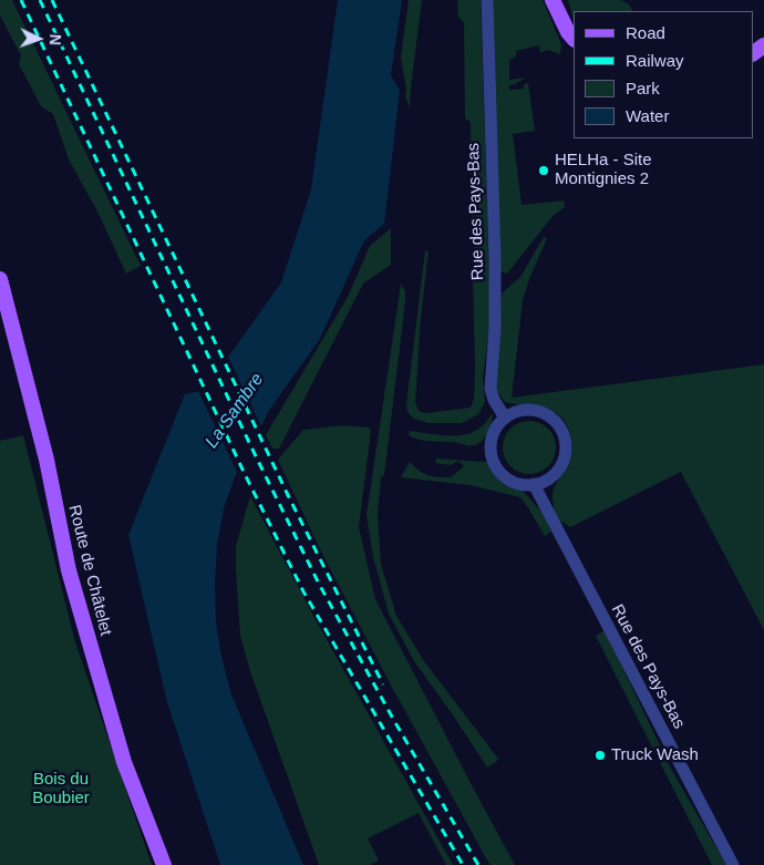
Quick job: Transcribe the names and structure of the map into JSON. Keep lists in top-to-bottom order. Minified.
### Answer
{"streets":{"main road":["Route de Châtelet"],"street":["Rue des Pays-Bas"]},"water":["La Sambre"],"parks":["Bois du Boubier"],"places":["HELHa - Site Montignies 2","Truck Wash"],"legend":["Road","Railway","Park","Water"],"north":"right"}
